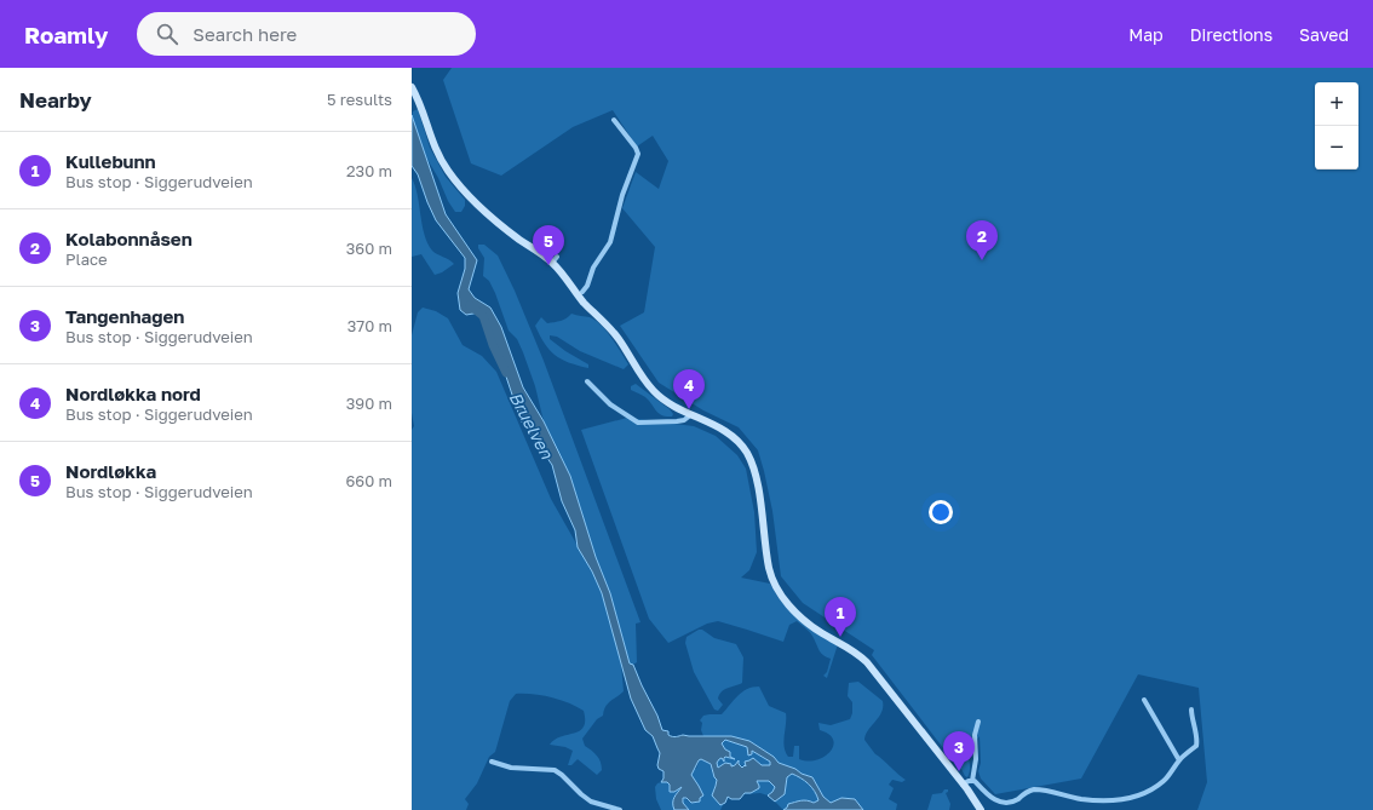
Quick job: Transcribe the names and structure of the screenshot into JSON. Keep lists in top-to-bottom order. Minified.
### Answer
{"water":["Bruelven"],"page":{"header":"Roamly","search":"Search here","nav":["Map","Directions","Saved"],"heading":["Nearby","5 results"],"map_buttons":["+","−"],"list":[{"mark":"1","name":"Kullebunn","note":"Bus stop · Siggerudveien","value":"230 m"},{"mark":"2","name":"Kolabonnåsen","note":"Place","value":"360 m"},{"mark":"3","name":"Tangenhagen","note":"Bus stop · Siggerudveien","value":"370 m"},{"mark":"4","name":"Nordløkka nord","note":"Bus stop · Siggerudveien","value":"390 m"},{"mark":"5","name":"Nordløkka","note":"Bus stop · Siggerudveien","value":"660 m"}],"pins":["2","5","4","1","3"]}}
